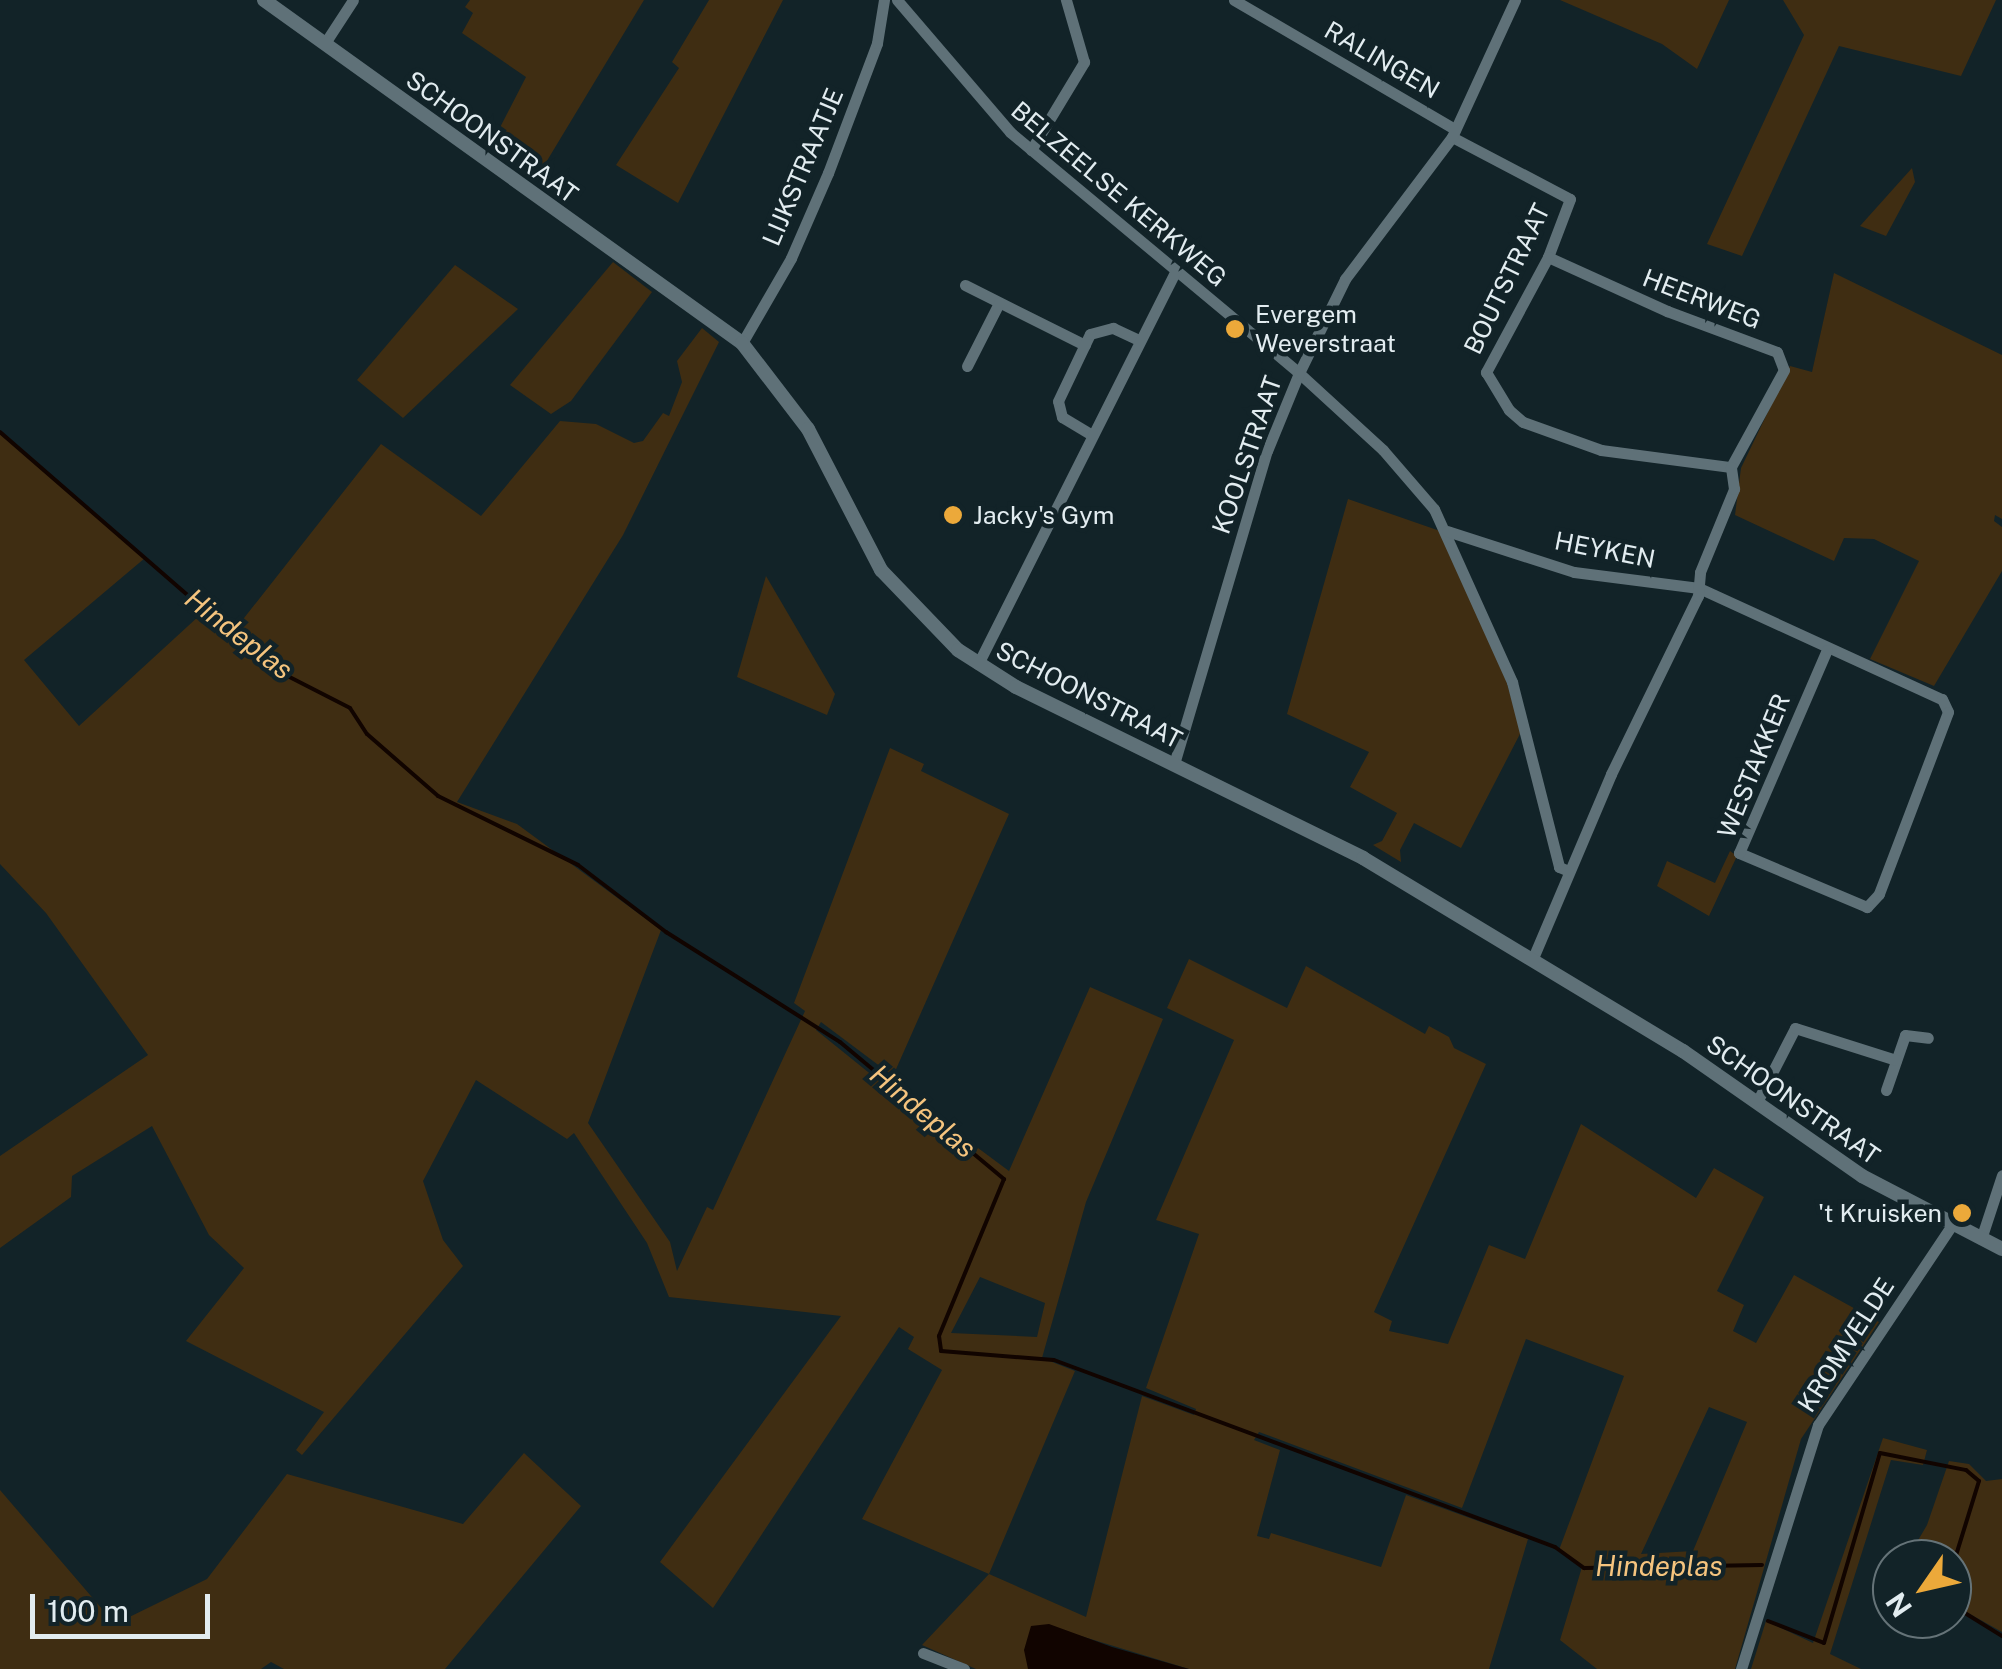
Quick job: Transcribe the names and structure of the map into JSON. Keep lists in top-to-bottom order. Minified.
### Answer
{"streets":{"street":["RALINGEN","SCHOONSTRAAT","LIJKSTRAATJE","BELZEELSE KERKWEG","BOUTSTRAAT","HEERWEG","KOOLSTRAAT","HEYKEN","WESTAKKER","KROMVELDE"]},"crossings":[["RALINGEN","BOUTSTRAAT"],["RALINGEN","KOOLSTRAAT"],["SCHOONSTRAAT","LIJKSTRAATJE"],["SCHOONSTRAAT","KOOLSTRAAT"],["SCHOONSTRAAT","KROMVELDE"],["BELZEELSE KERKWEG","KOOLSTRAAT"],["BELZEELSE KERKWEG","HEYKEN"],["BOUTSTRAAT","HEERWEG"],["BOUTSTRAAT","KOOLSTRAAT"]],"water":["Hindeplas"],"places":["Evergem Weverstraat","Jacky's Gym","'t Kruisken"],"scale_bar":"100 m","north":"bottom left"}
